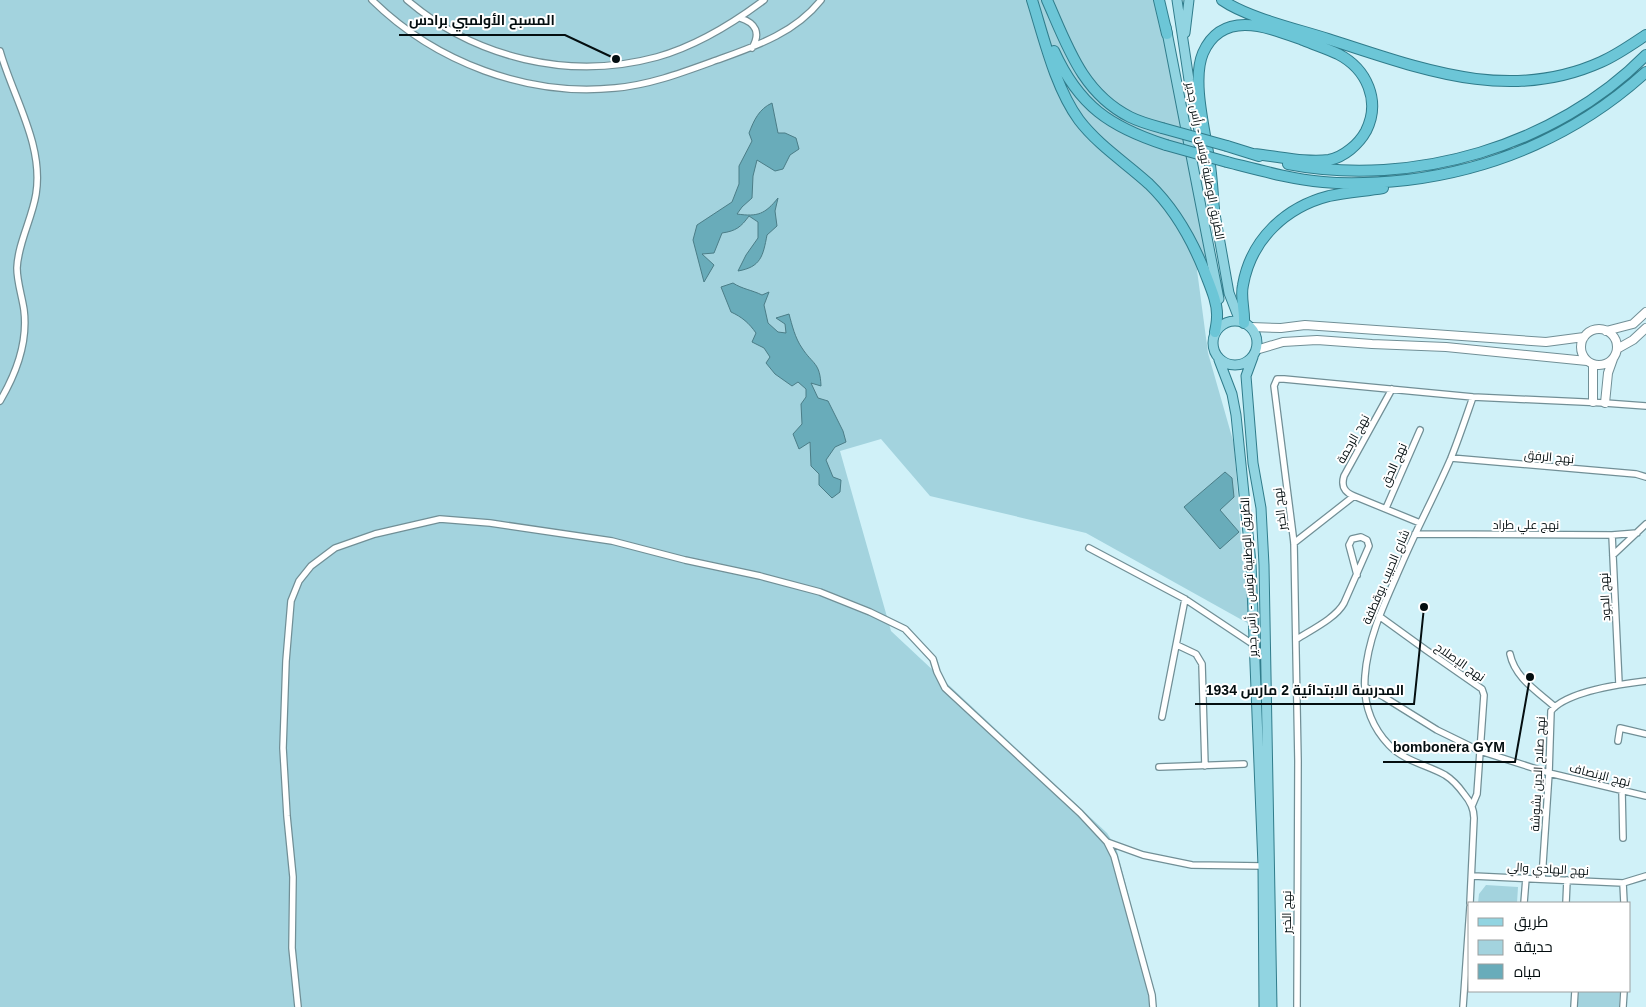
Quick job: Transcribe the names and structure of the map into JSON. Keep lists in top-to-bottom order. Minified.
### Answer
{"streets":{"main road":["الطريق الوطنية تونس - رأس جدير"],"street":["نهج الرحمة","نهج الرفق","نهج الحق","نهج الخير","نهج علي طراد","شارع الحبيب بوقطفة","نهج الجود","نهج الإصلاح","نهج صلاح الدين بشوشة","نهج الإنصاف","نهج الهادي والي"]},"crossings":[["نهج الرحمة","نهج الخير"],["نهج الرفق","شارع الحبيب بوقطفة"],["نهج الخير","شارع الحبيب بوقطفة"],["نهج علي طراد","شارع الحبيب بوقطفة"],["نهج علي طراد","نهج الجود"],["شارع الحبيب بوقطفة","نهج الإصلاح"],["شارع الحبيب بوقطفة","نهج الإنصاف"],["نهج الجود","نهج صلاح الدين بشوشة"],["نهج الإصلاح","نهج الإنصاف"],["نهج صلاح الدين بشوشة","نهج الإنصاف"],["نهج صلاح الدين بشوشة","نهج الهادي والي"]],"places":["المسبح الأولمبي برادس","المدرسة الابتدائية 2 مارس 1934","bombonera GYM"],"legend":["طريق","حديقة","مياه"]}
